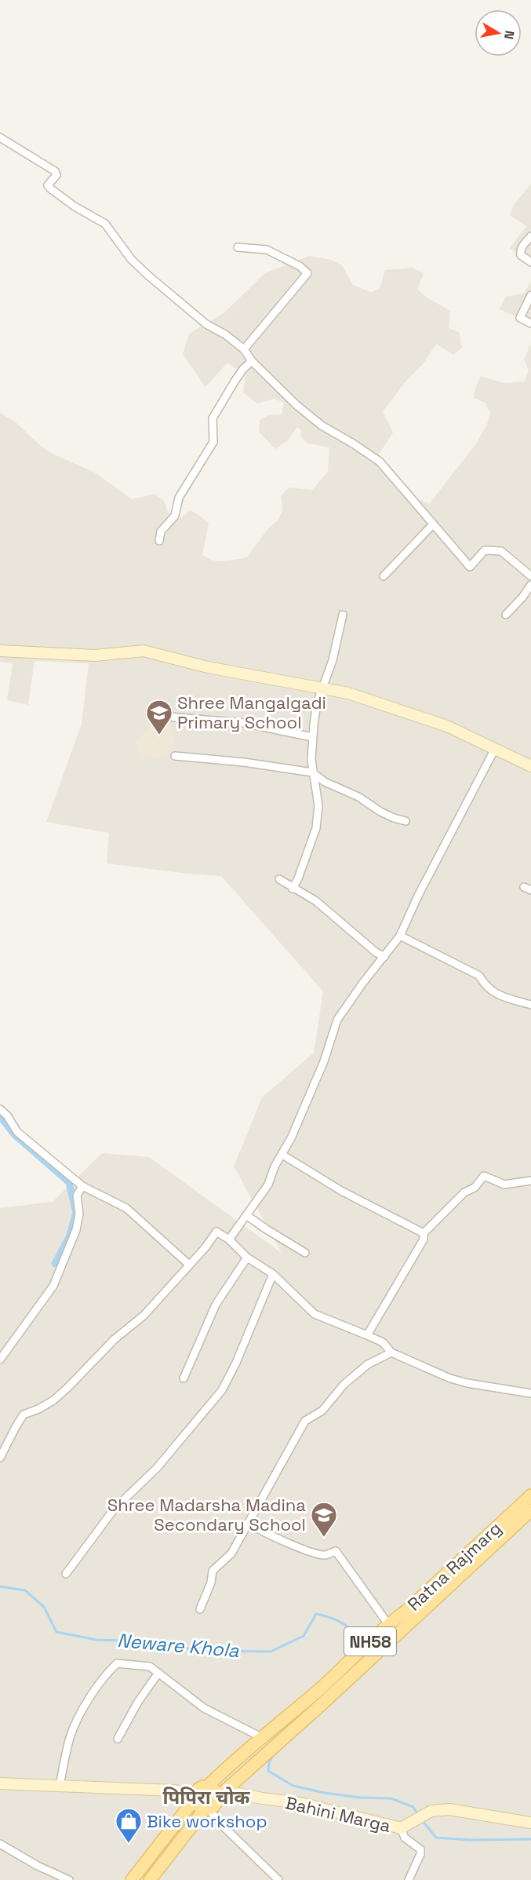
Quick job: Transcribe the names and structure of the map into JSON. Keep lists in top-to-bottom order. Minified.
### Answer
{"streets":{"main road":["Ratna Rajmarg","NH58"],"street":["Bahini Marga"]},"crossings":[["Ratna Rajmarg","Bahini Marga"]],"districts":["पिपिरा चोक"],"water":["Neware Khola"],"places":{"school or university":["Shree Mangalgadi Primary School","Shree Madarsha Madina Secondary School"],"shop":["Bike workshop"]},"north":"right"}
